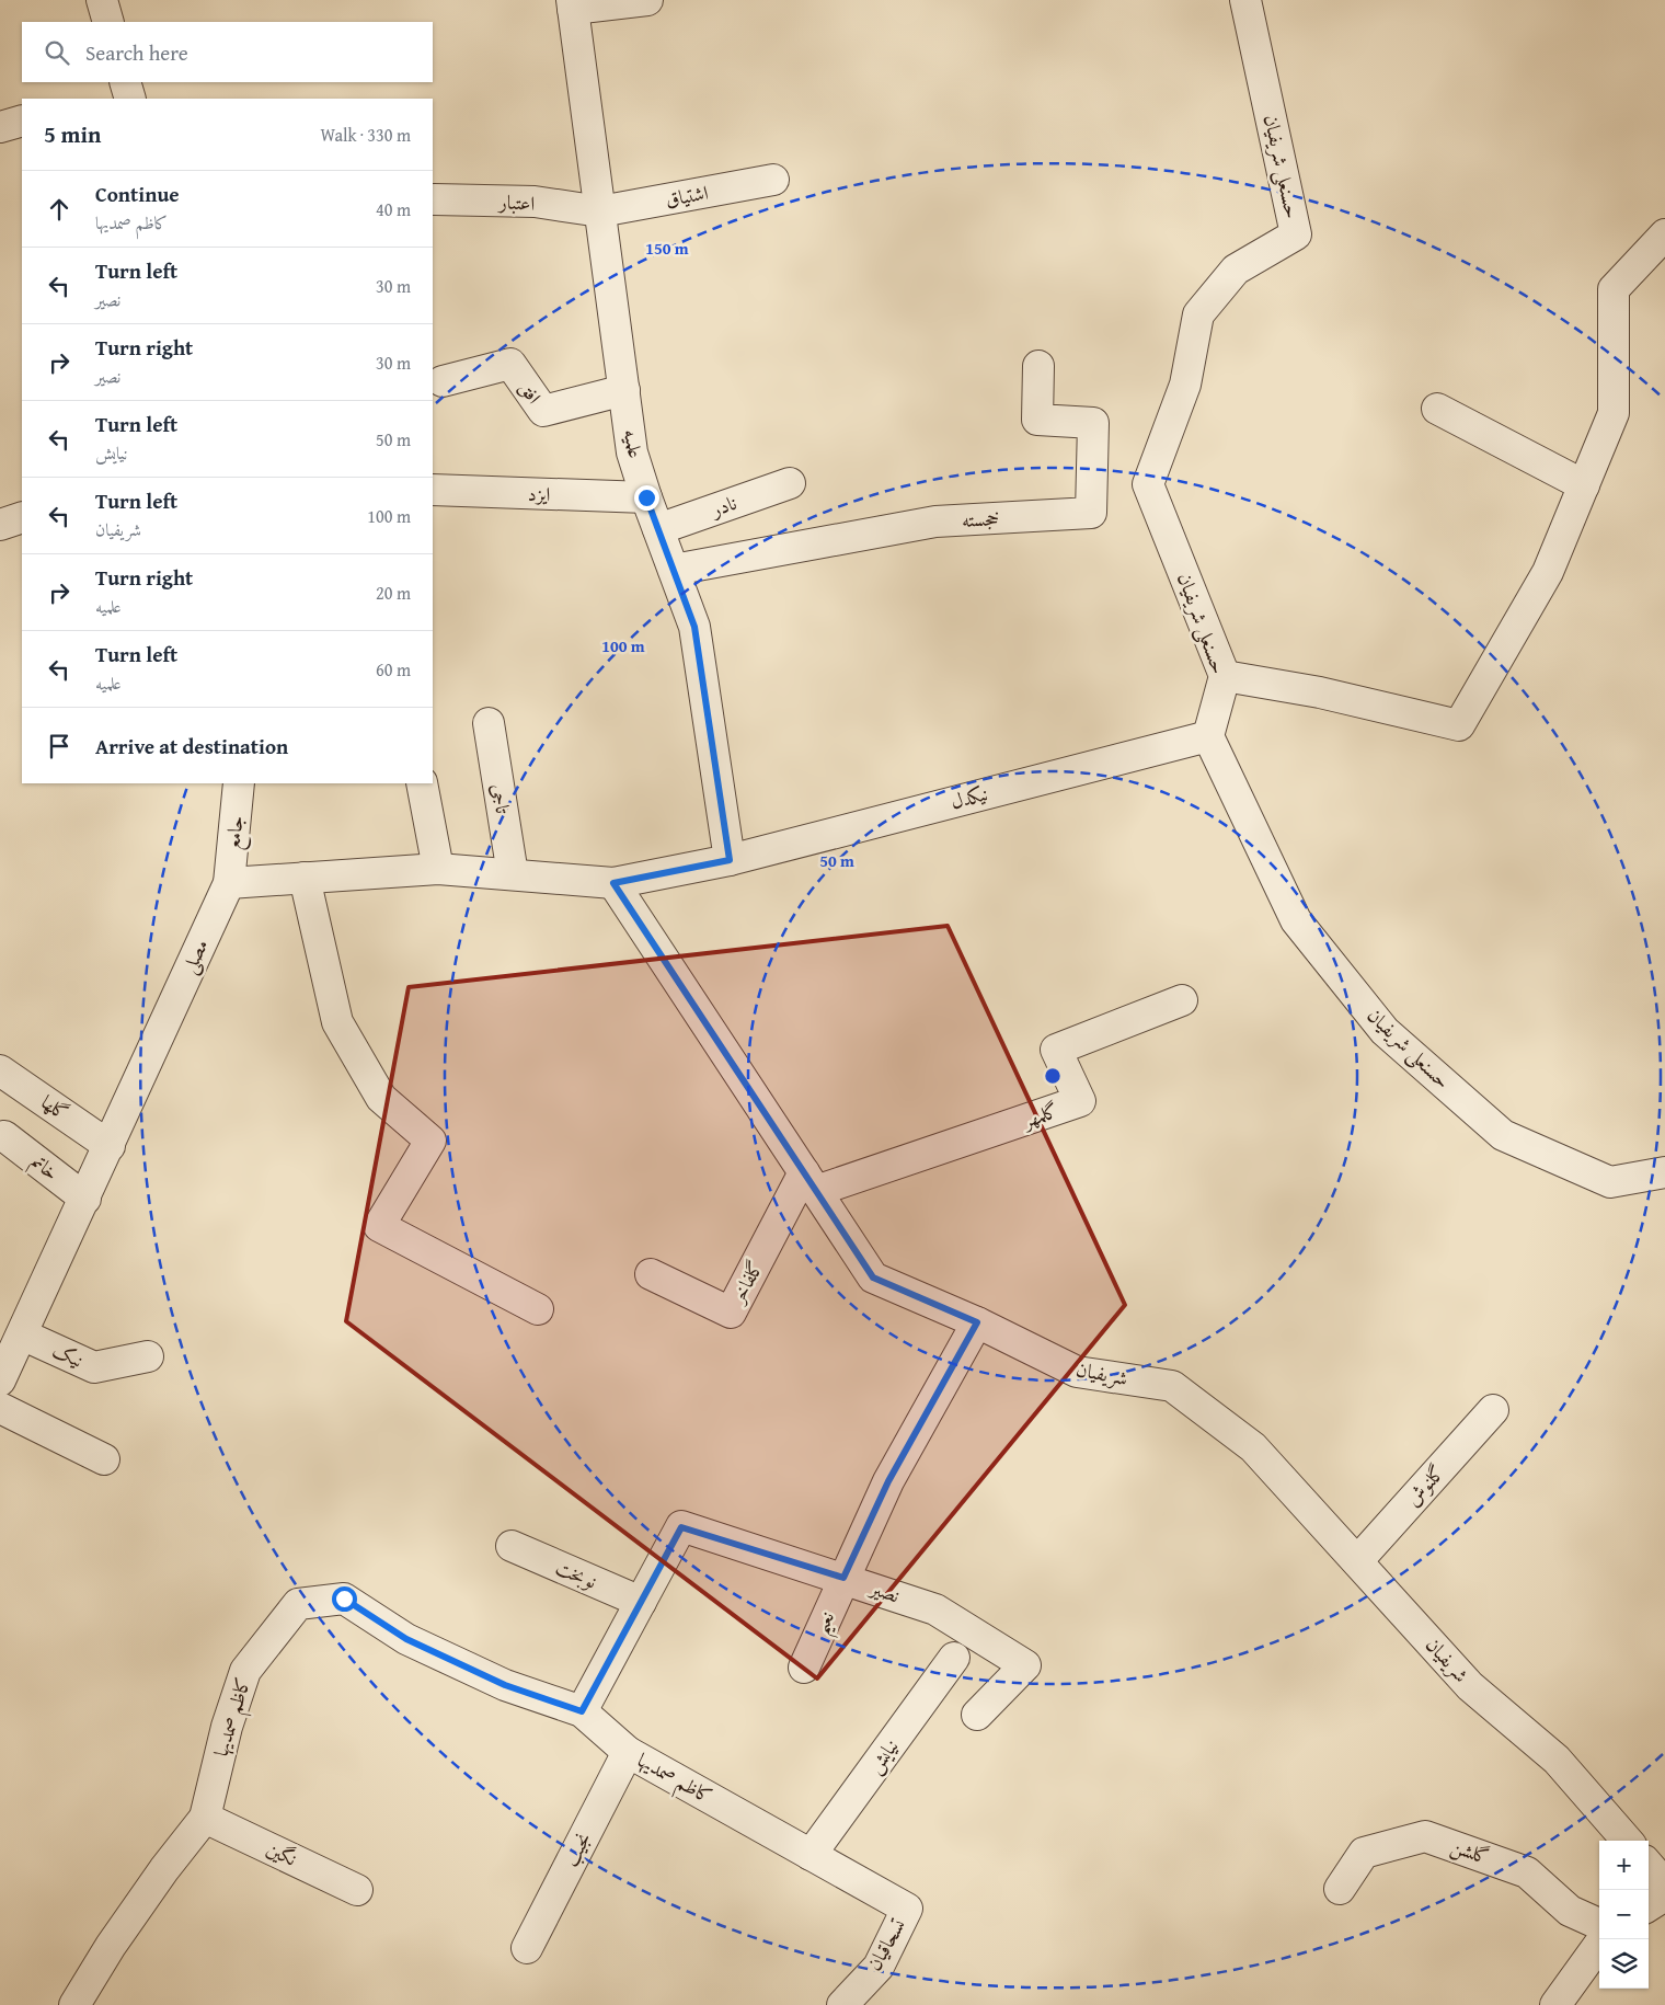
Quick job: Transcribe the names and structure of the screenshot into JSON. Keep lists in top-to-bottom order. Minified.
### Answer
{"streets":{"street":["حسنعلی شریفیان","اشتیاق","اعتبار","افق","علمیه","ایزد","نادر","خجسته","نیکدل","تاجی","جامع","مصلی","گلها","گلمهر","خاتم","گلفاخر","نیک","شریفیان","گلنوش","نوبخت","نصیر","نعیم","کاظم صمدیها","نیایش","نجیب","گلشن","نگین","تسحاقیان"]},"crossings":[["حسنعلی شریفیان","نیکدل"],["اشتیاق","اعتبار"],["اشتیاق","علمیه"],["اعتبار","علمیه"],["افق","علمیه"],["علمیه","ایزد"],["علمیه","نادر"],["علمیه","خجسته"],["علمیه","نیکدل"],["جامع","مصلی"],["مصلی","گلها"],["مصلی","خاتم"],["مصلی","نیک"],["گلمهر","گلفاخر"],["گلمهر","شریفیان"],["گلفاخر","شریفیان"],["شریفیان","گلنوش"],["نوبخت","نصیر"],["نصیر","نعیم"],["نصیر","کاظم صمدیها"],["کاظم صمدیها","نیایش"],["کاظم صمدیها","نجیب"],["کاظم صمدیها","نگین"],["کاظم صمدیها","تسحاقیان"]],"page":{"search":"Search here","heading":["5 min","Walk · 330 m"],"list":[["Continue","کاظم صمدیها","40 m"],["Turn left","نصیر","30 m"],["Turn right","نصیر","30 m"],["Turn left","نیایش","50 m"],["Turn left","شریفیان","100 m"],["Turn right","علمیه","20 m"],["Turn left","علمیه","60 m"],"Arrive at destination"],"map_buttons":["+","−"]},"rings":["150 m","100 m","50 m"]}
